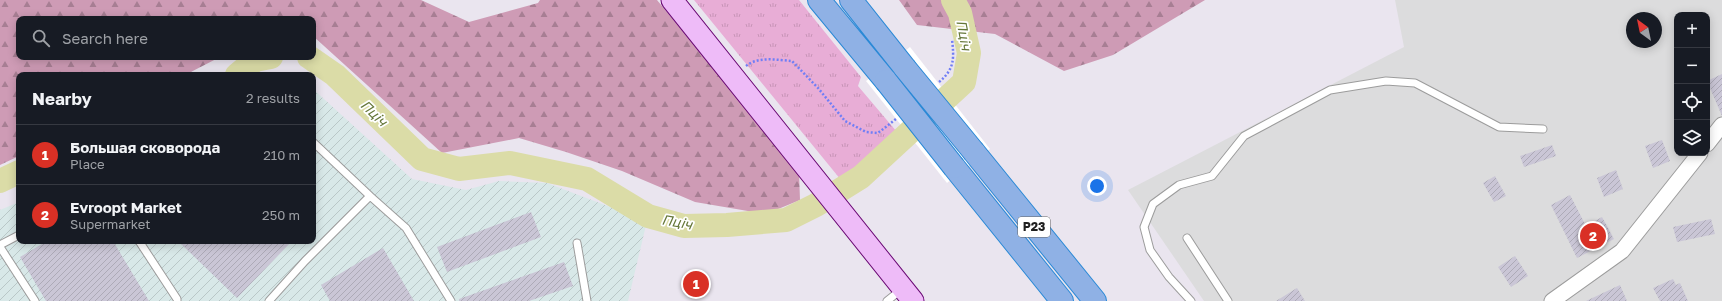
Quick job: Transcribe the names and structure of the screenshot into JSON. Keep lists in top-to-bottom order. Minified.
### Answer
{"streets":{"highway":["Р23"]},"water":["Пціч"],"north":"top left","page":{"map_buttons":["+","−"],"search":"Search here","heading":["Nearby","2 results"],"list":[{"mark":"1","name":"Большая сковорода","note":"Place","value":"210 m"},{"mark":"2","name":"Evroopt Market","note":"Supermarket","value":"250 m"}],"pins":["2","1"]}}
